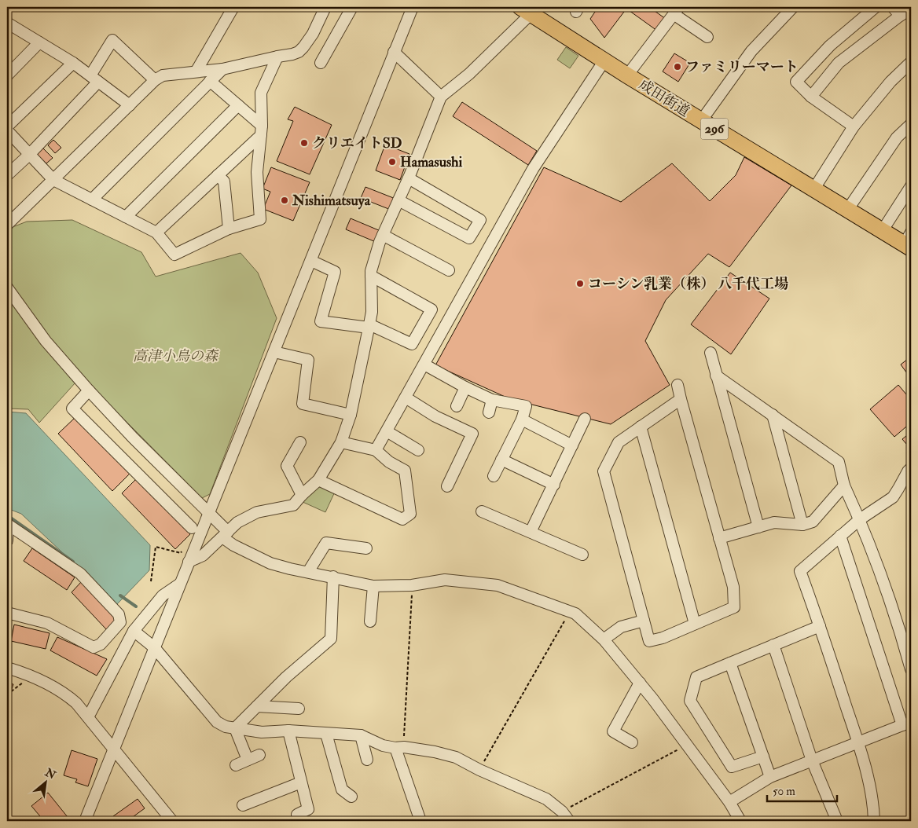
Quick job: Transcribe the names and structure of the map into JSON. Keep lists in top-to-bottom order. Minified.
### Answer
{"streets":{"highway":["成田街道","296"]},"parks":["高津小鳥の森"],"places":["ファミリーマート","クリエイトSD","Hamasushi","Nishimatsuya","コーシン乳業（株） 八千代工場"],"scale_bar":"50 m","north":"top right"}
